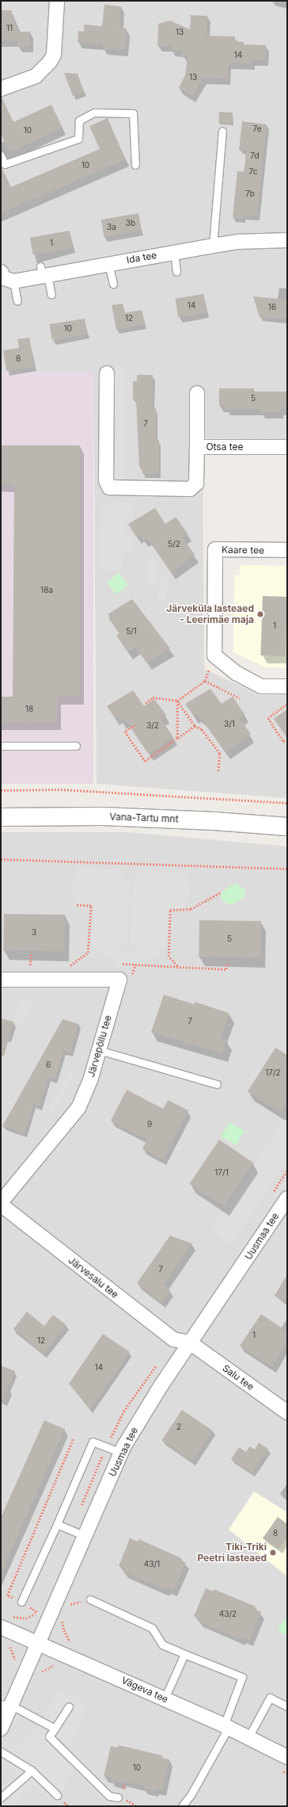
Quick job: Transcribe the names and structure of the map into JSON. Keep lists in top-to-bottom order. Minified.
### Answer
{"streets":{"street":["Ida tee","Otsa tee","Kaare tee","Vana-Tartu mnt","Järvepõllu tee","Uusmaa tee","Järvesalu tee","Salu tee","Vägeva tee"]},"crossings":[["Järvepõllu tee","Järvesalu tee"],["Uusmaa tee","Järvesalu tee"],["Uusmaa tee","Salu tee"],["Uusmaa tee","Vägeva tee"],["Järvesalu tee","Salu tee"]],"places":["Järveküla lasteaed - Leerimäe maja","Tiki-Triki Peetri lasteaed"],"house_numbers":["11","13","14","13","7e","10","7d","10","7c","7b","3b","3a","1","14","16","12","10","8","5","7","5/2","18a","1","5/1","18","3/1","3/2","3","5","7","6","17/2","9","17/1","7","1","12","14","2","8","43/1","43/2","10"]}
